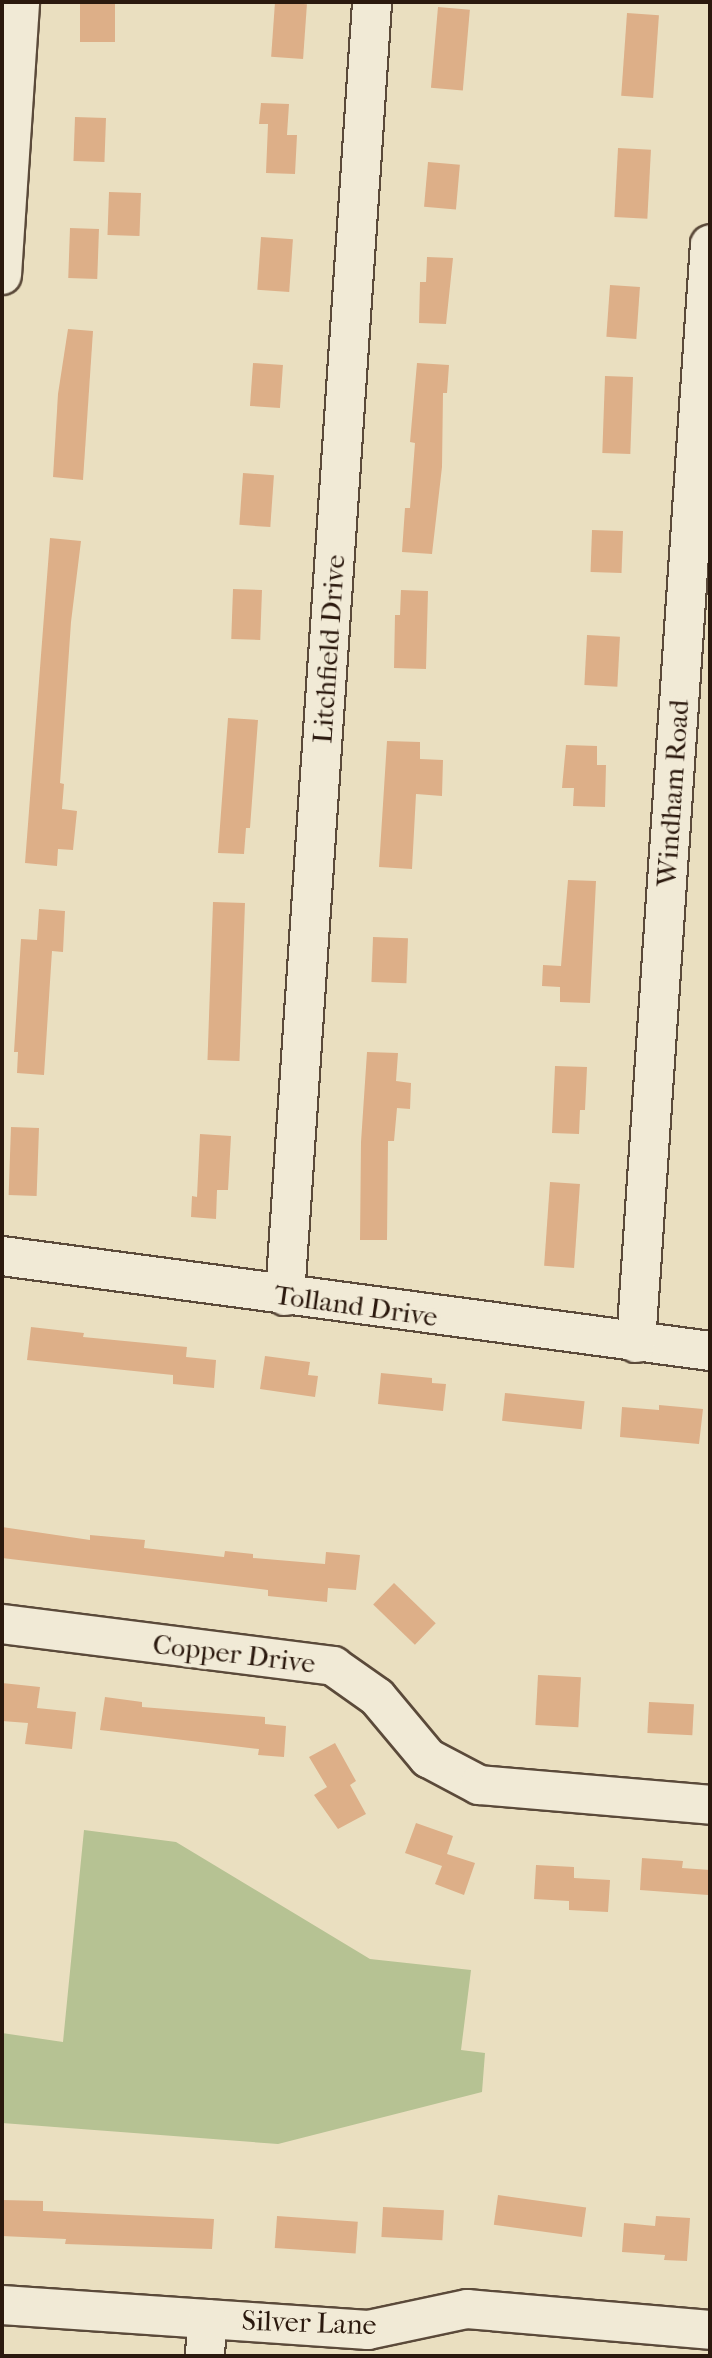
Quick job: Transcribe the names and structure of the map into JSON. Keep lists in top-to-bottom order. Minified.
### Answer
{"streets":{"street":["Litchfield Drive","Windham Road","Tolland Drive","Copper Drive","Silver Lane"]},"crossings":[["Litchfield Drive","Tolland Drive"],["Windham Road","Tolland Drive"]]}
